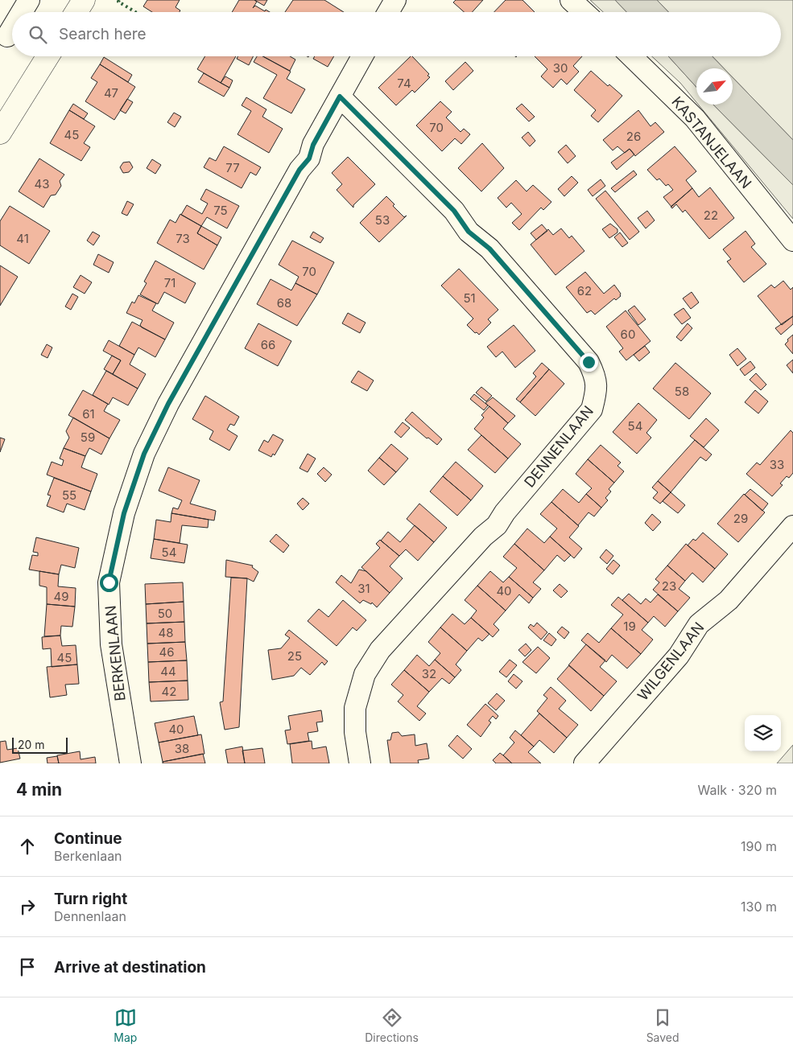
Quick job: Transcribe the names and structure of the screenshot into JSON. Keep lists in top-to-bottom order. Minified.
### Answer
{"streets":{"street":["KASTANJELAAN","DENNENLAAN","BERKENLAAN","WILGENLAAN"]},"crossings":[["DENNENLAAN","BERKENLAAN"]],"house_numbers":["30","74","47","70","45","26","77","43","75","22","53","41","73","70","71","62","51","68","60","66","58","61","54","59","33","55","29","54","23","31","40","49","50","19","48","46","25","45","44","32","42","40","38"],"scale_bar":"20 m","north":"top right","page":{"search":"Search here","scale":"20 m","heading":["4 min","Walk · 320 m"],"list":[["Continue","Berkenlaan","190 m"],["Turn right","Dennenlaan","130 m"],"Arrive at destination"],"nav":["Map","Directions","Saved"]}}
